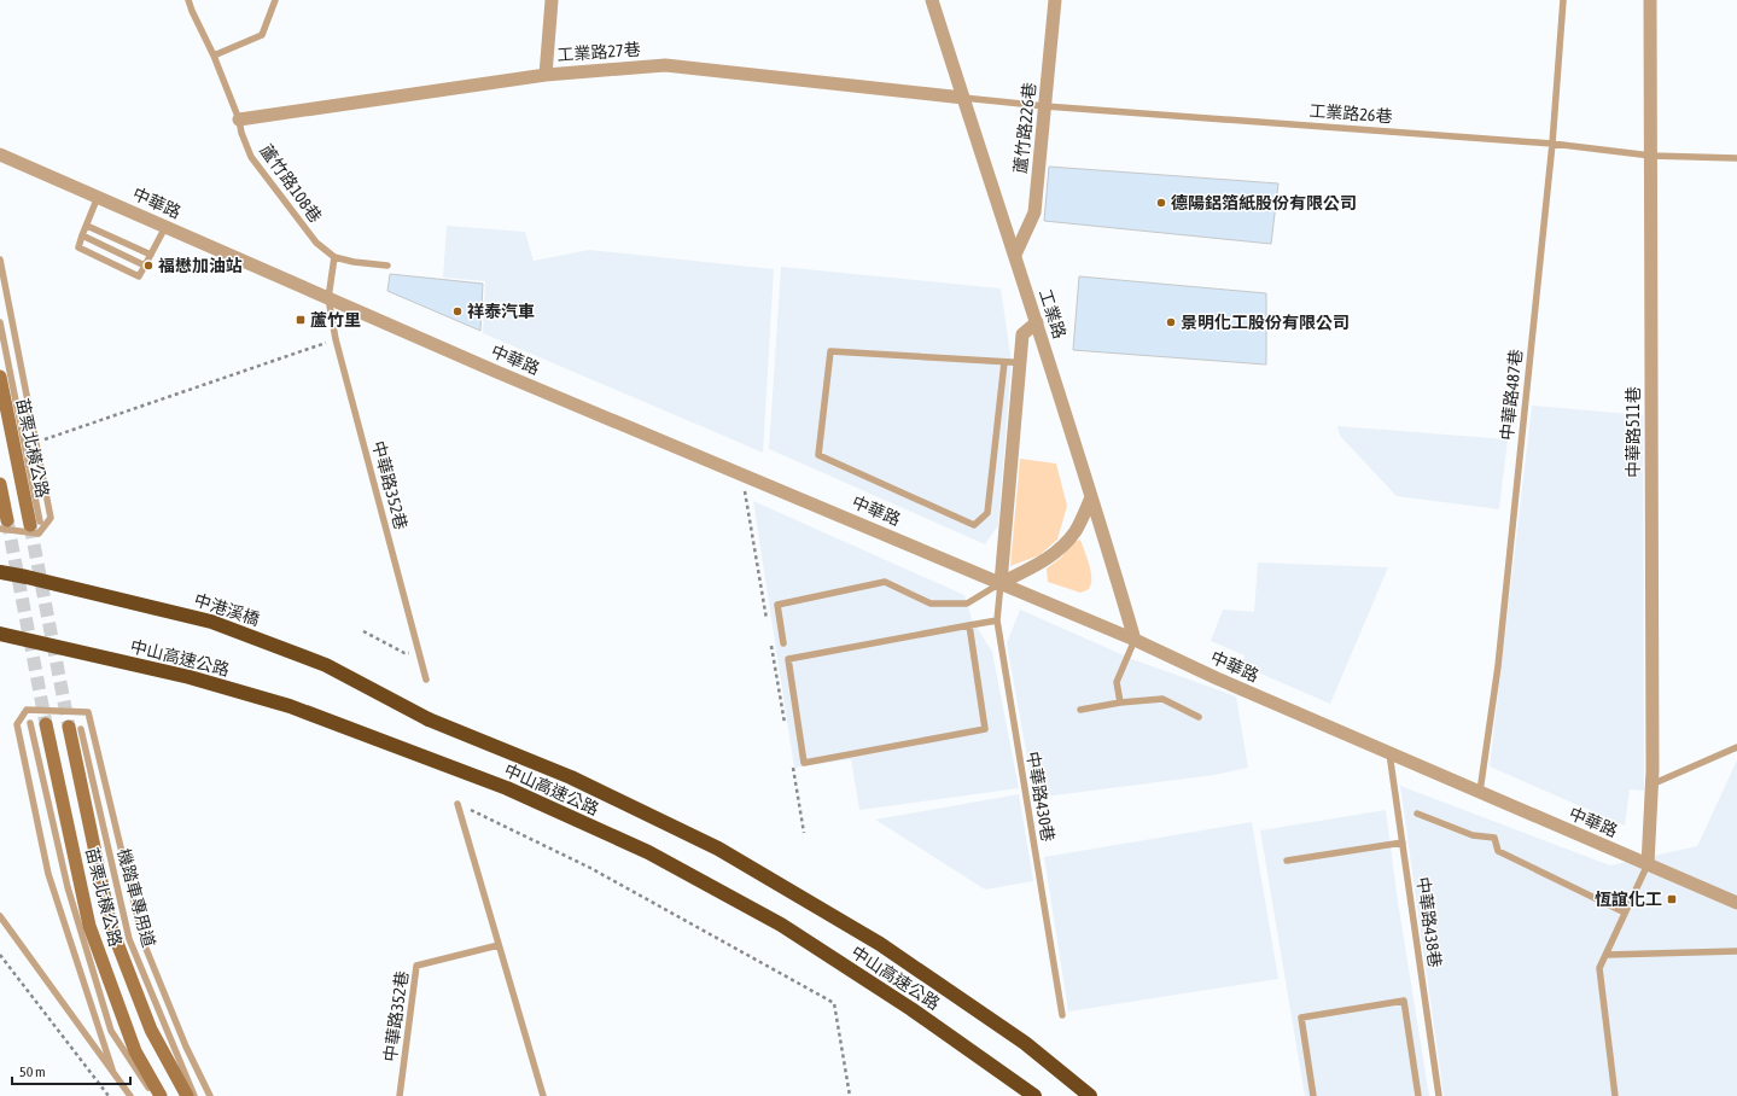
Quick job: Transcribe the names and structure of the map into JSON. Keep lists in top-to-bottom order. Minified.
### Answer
{"streets":{"highway":["中港溪橋","中山高速公路"],"main road":["苗栗北橫公路"],"street":["工業路27巷","蘆竹路226巷","中華路","工業路","中華路511巷"],"lane":["工業路26巷","蘆竹路108巷","中華路487巷","中華路352巷","中華路430巷","機踏車專用道","中華路438巷"]},"crossings":[["工業路27巷","工業路26巷"],["工業路27巷","蘆竹路108巷"],["工業路27巷","工業路"],["工業路26巷","蘆竹路226巷"],["工業路26巷","工業路"],["工業路26巷","中華路487巷"],["工業路26巷","中華路511巷"],["蘆竹路226巷","工業路"],["中華路","工業路"],["中華路","中華路487巷"],["中華路","中華路511巷"],["中華路","中華路352巷"],["中華路","中華路430巷"],["中華路","中華路438巷"],["苗栗北橫公路","機踏車專用道"],["中港溪橋","中山高速公路"]],"places":{"other":["德陽鋁箔紙股份有限公司","福懋加油站","祥泰汽車","景明化工股份有限公司"],"transit":["蘆竹里","恆誼化工"]},"scale_bar":"50 m"}
